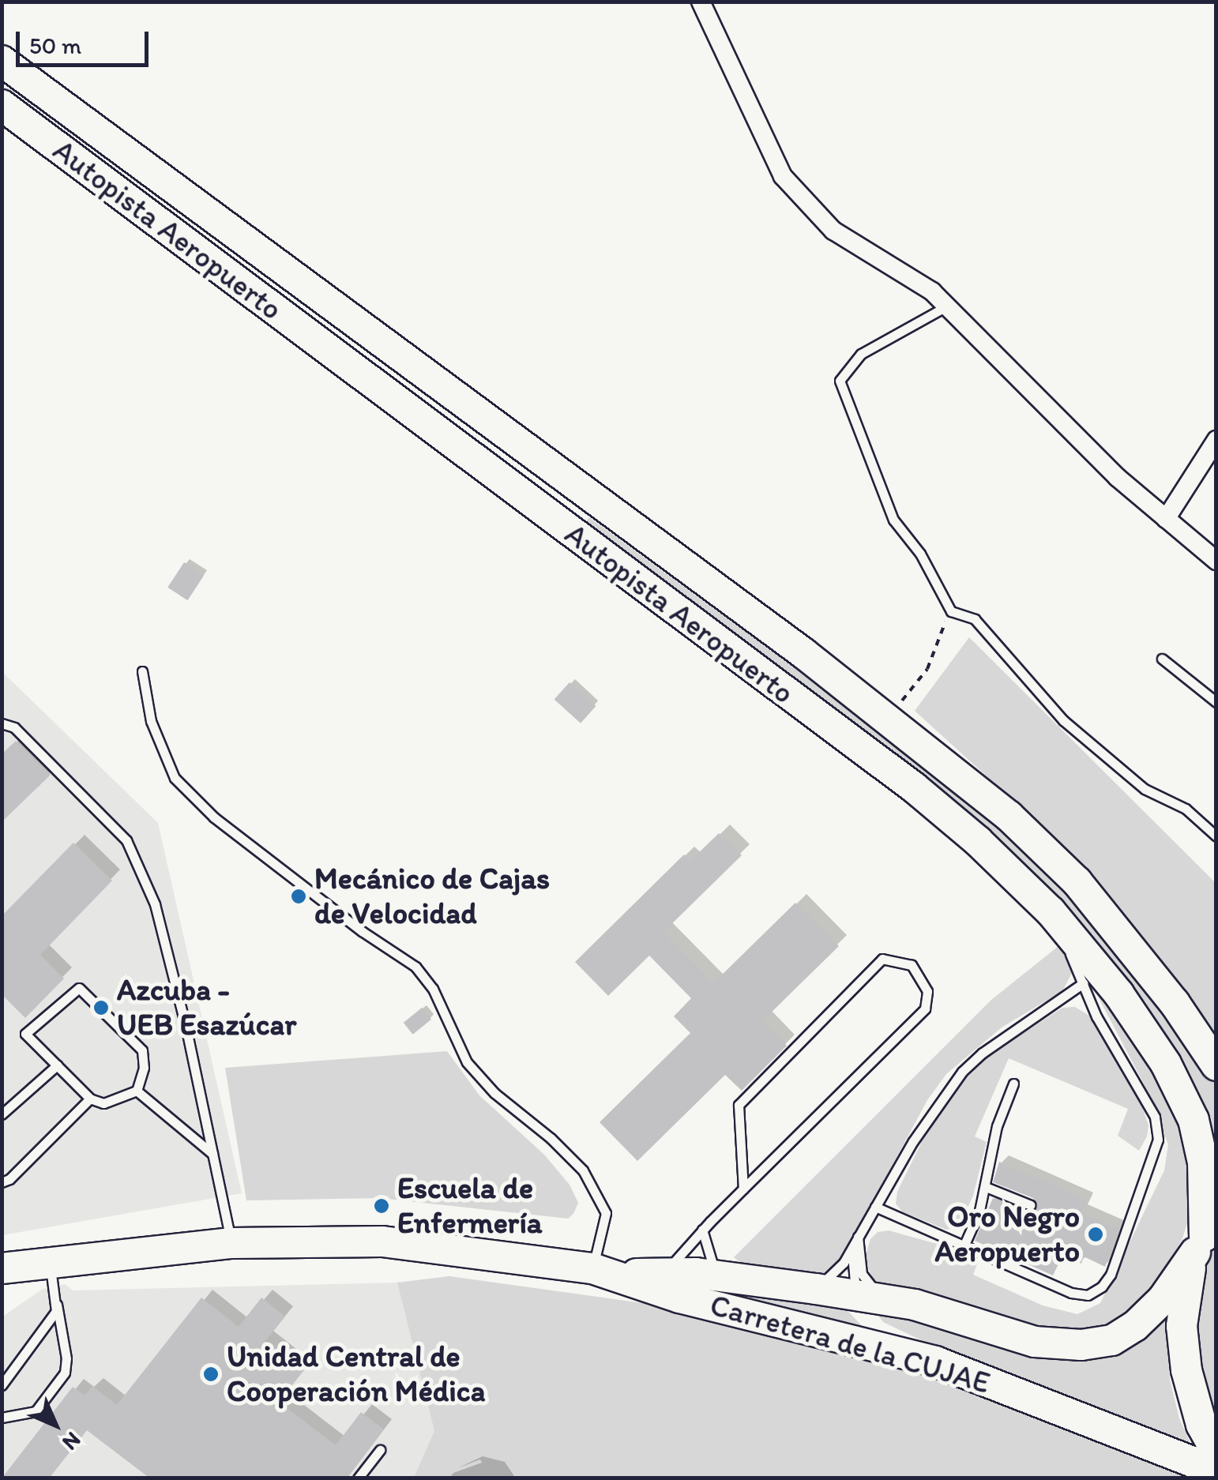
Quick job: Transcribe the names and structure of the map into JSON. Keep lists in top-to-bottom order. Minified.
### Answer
{"streets":{"highway":["Autopista Aeropuerto","Carretera de la CUJAE"]},"crossings":[["Autopista Aeropuerto","Carretera de la CUJAE"]],"places":["Mecánico de Cajas de Velocidad","Azcuba - UEB Esazúcar","Escuela de Enfermería","Oro Negro Aeropuerto","Unidad Central de Cooperación Médica"],"scale_bar":"50 m","north":"bottom right"}
